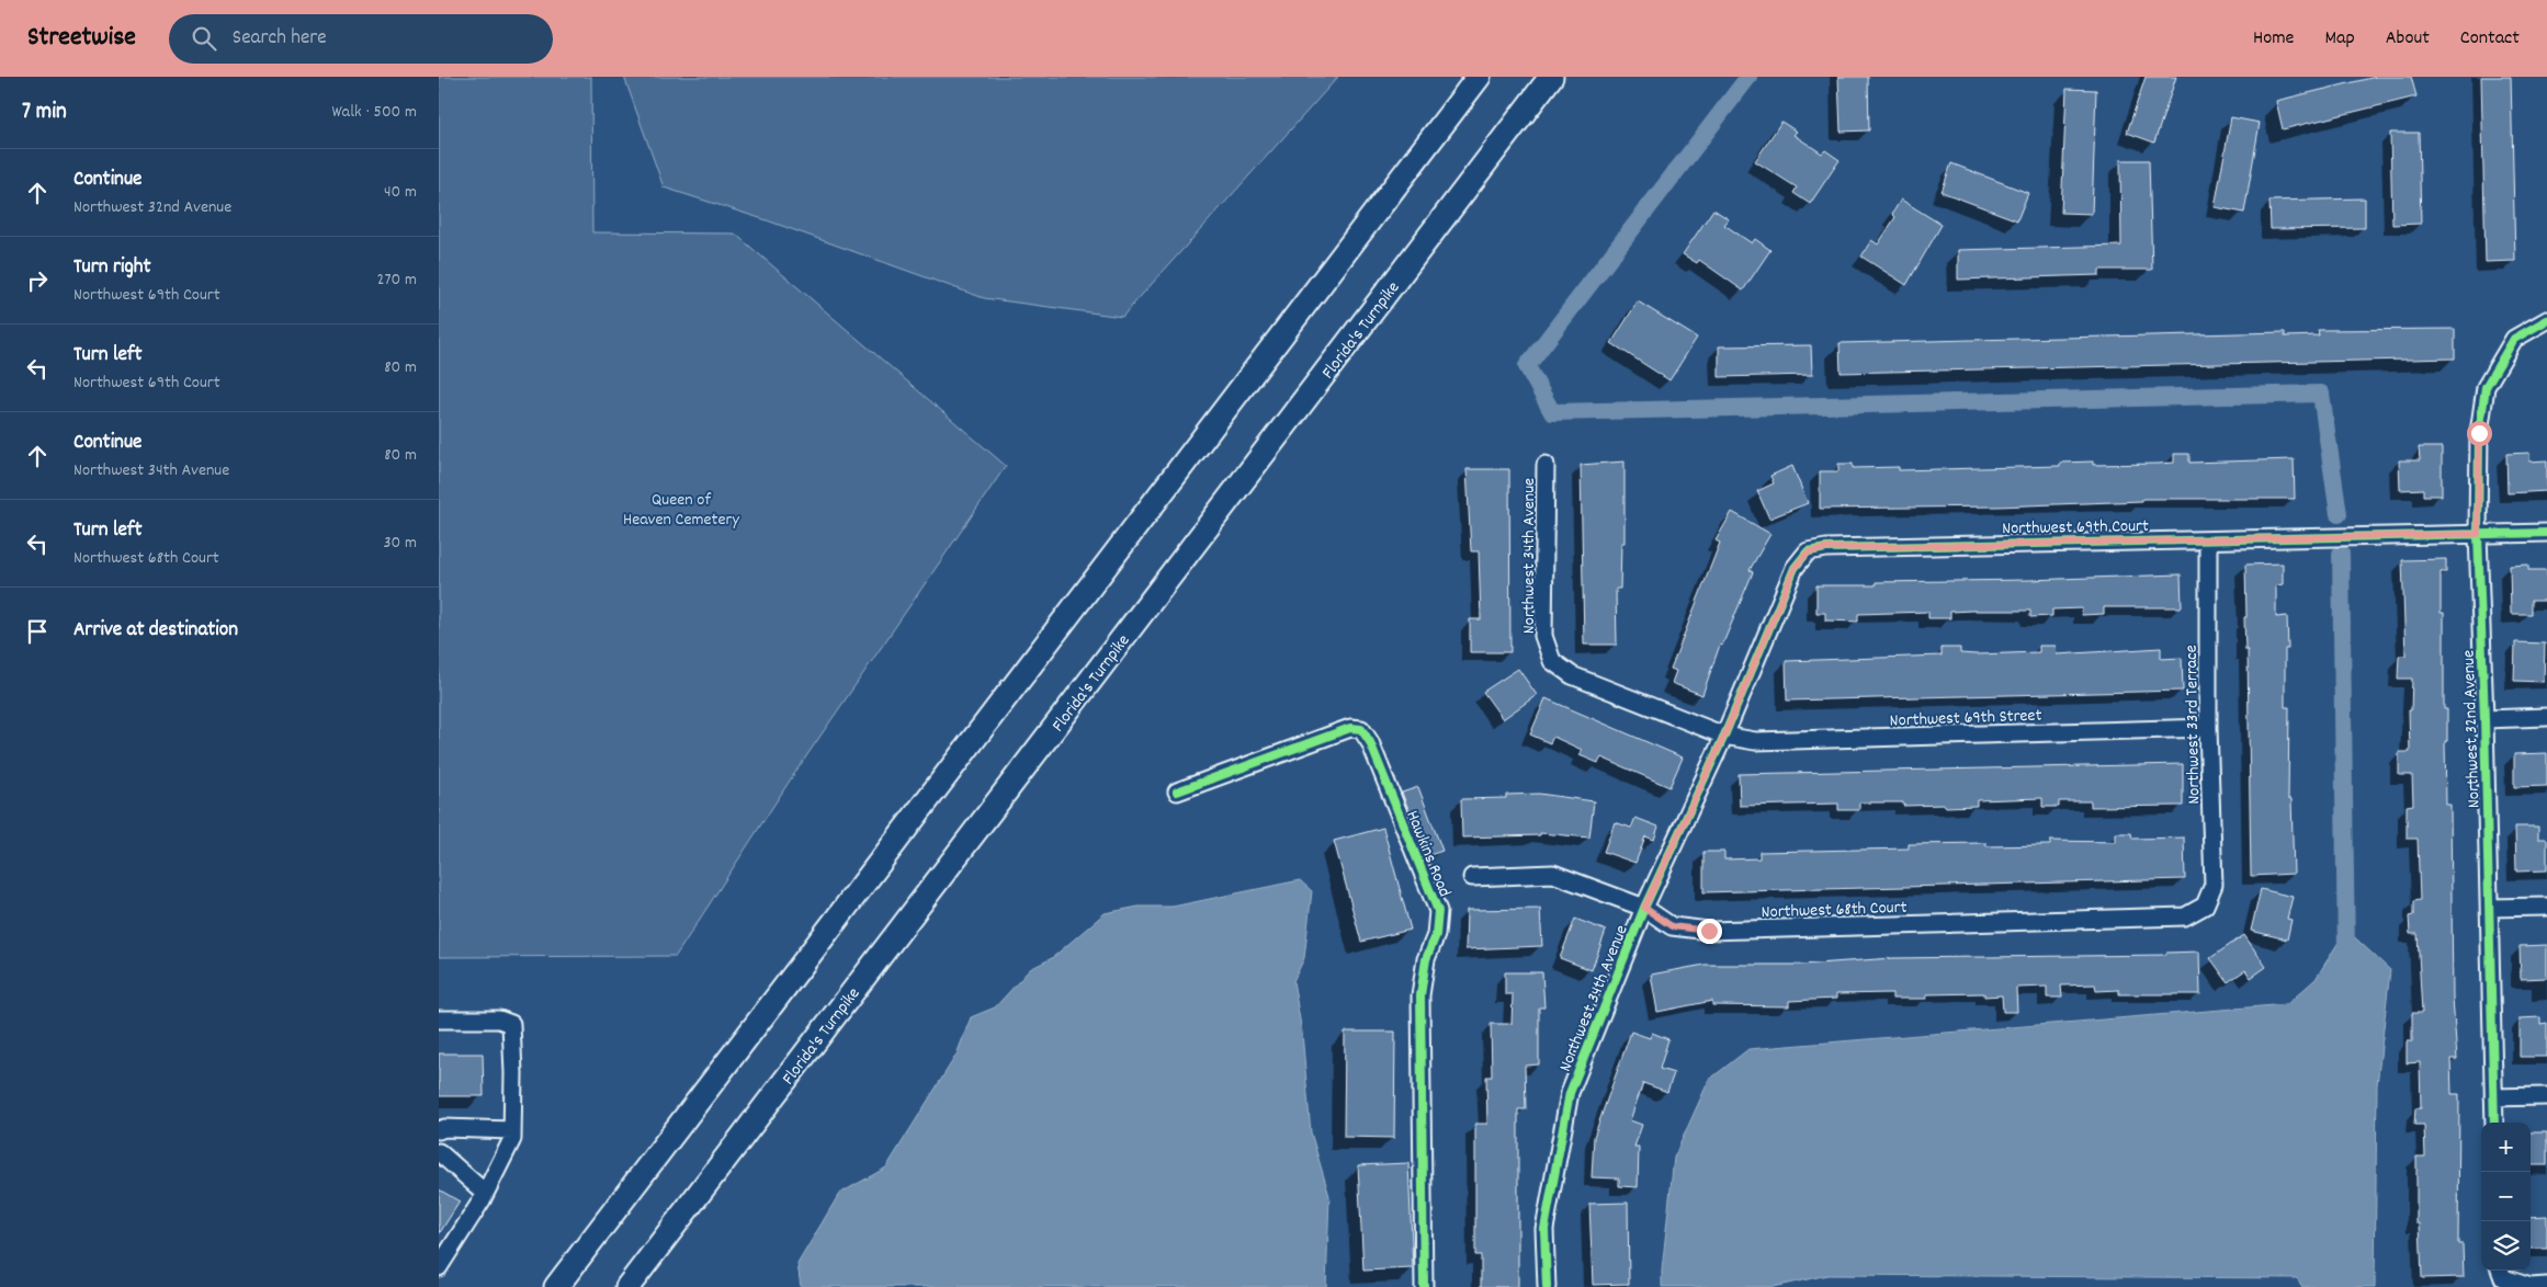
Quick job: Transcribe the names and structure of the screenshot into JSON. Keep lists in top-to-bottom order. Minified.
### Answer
{"streets":{"highway":["Florida's Turnpike"],"street":["Northwest 69th Court","Northwest 34th Avenue","Northwest 69th Street","Northwest 33rd Terrace","Northwest 32nd Avenue","Hawkins Road","Northwest 68th Court"]},"crossings":[["Northwest 69th Court","Northwest 34th Avenue"],["Northwest 69th Court","Northwest 69th Street"],["Northwest 69th Court","Northwest 33rd Terrace"],["Northwest 69th Court","Northwest 32nd Avenue"],["Northwest 34th Avenue","Northwest 69th Street"],["Northwest 34th Avenue","Northwest 68th Court"],["Northwest 69th Street","Northwest 33rd Terrace"],["Northwest 33rd Terrace","Northwest 68th Court"]],"parks":["Queen of Heaven Cemetery"],"page":{"header":"Streetwise","search":"Search here","nav":["Home","Map","About","Contact"],"heading":["7 min","Walk · 500 m"],"list":[["Continue","Northwest 32nd Avenue","40 m"],["Turn right","Northwest 69th Court","270 m"],["Turn left","Northwest 69th Court","80 m"],["Continue","Northwest 34th Avenue","80 m"],["Turn left","Northwest 68th Court","30 m"],"Arrive at destination"],"map_buttons":["+","−"]}}
